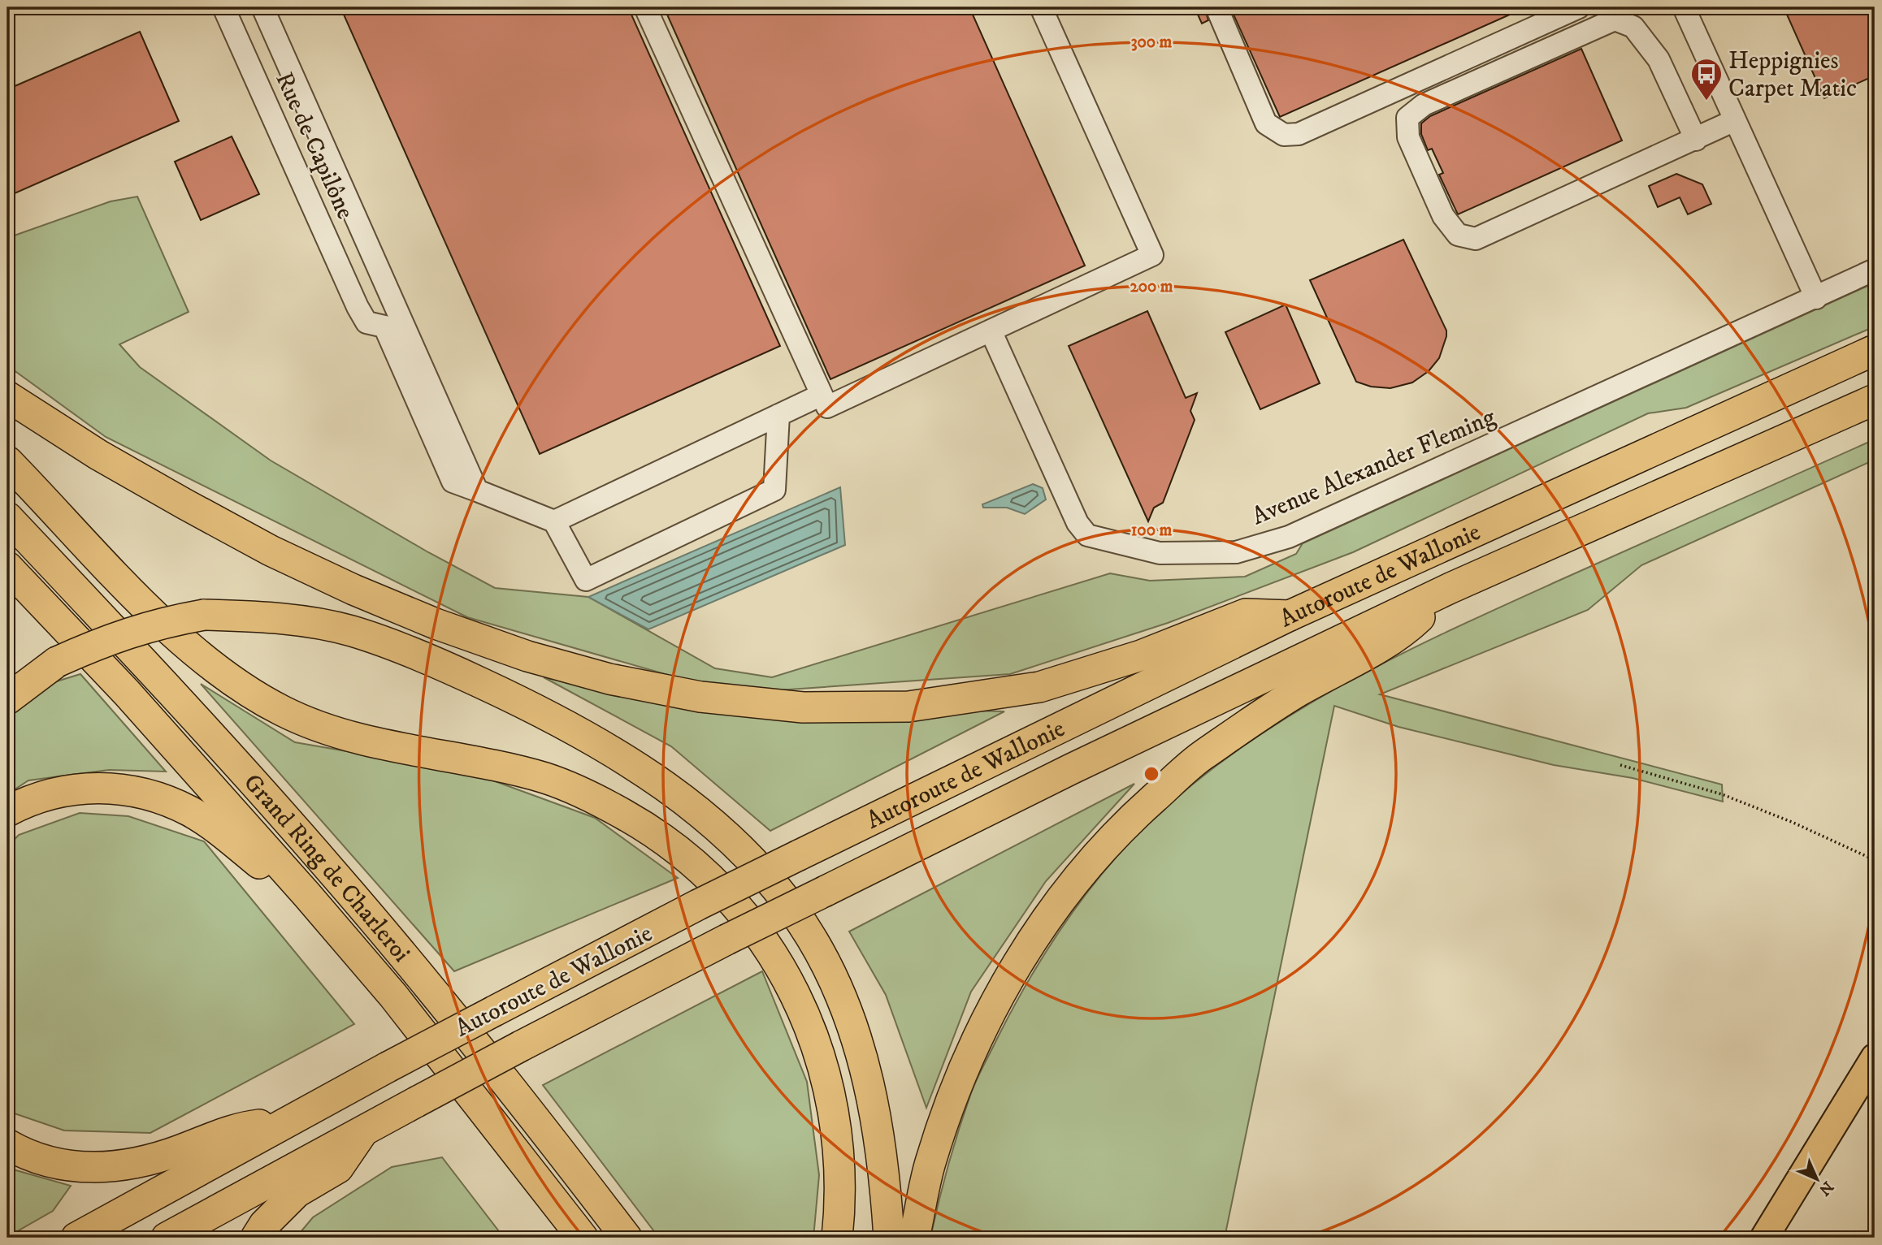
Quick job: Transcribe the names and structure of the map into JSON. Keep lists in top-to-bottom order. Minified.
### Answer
{"streets":{"highway":["Autoroute de Wallonie","Grand Ring de Charleroi"],"street":["Rue de Capilône","Avenue Alexander Fleming"]},"places":{"bus stop":["Heppignies Carpet Matic"]},"north":"bottom right","rings":["300 m","200 m","100 m"]}
